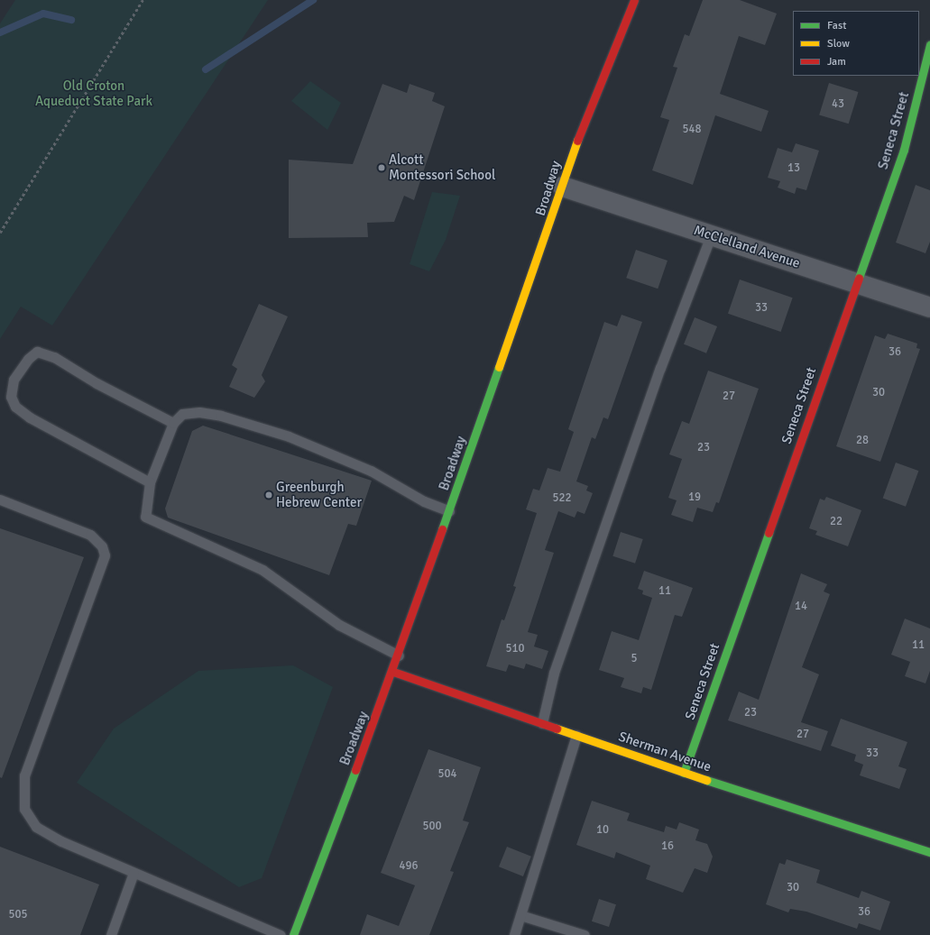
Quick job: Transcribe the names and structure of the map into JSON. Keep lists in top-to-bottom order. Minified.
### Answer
{"streets":{"street":["Seneca Street","Broadway","McClelland Avenue","Sherman Avenue"]},"crossings":[["Seneca Street","McClelland Avenue"],["Seneca Street","Sherman Avenue"],["Broadway","McClelland Avenue"],["Broadway","Sherman Avenue"]],"parks":["Old Croton Aqueduct State Park"],"places":["Alcott Montessori School","Greenburgh Hebrew Center"],"house_numbers":["43","548","13","33","36","30","27","28","23","19","522","22","11","14","11","510","5","23","27","33","504","500","10","16","496","30","36","505"],"legend":["Fast","Slow","Jam"]}
